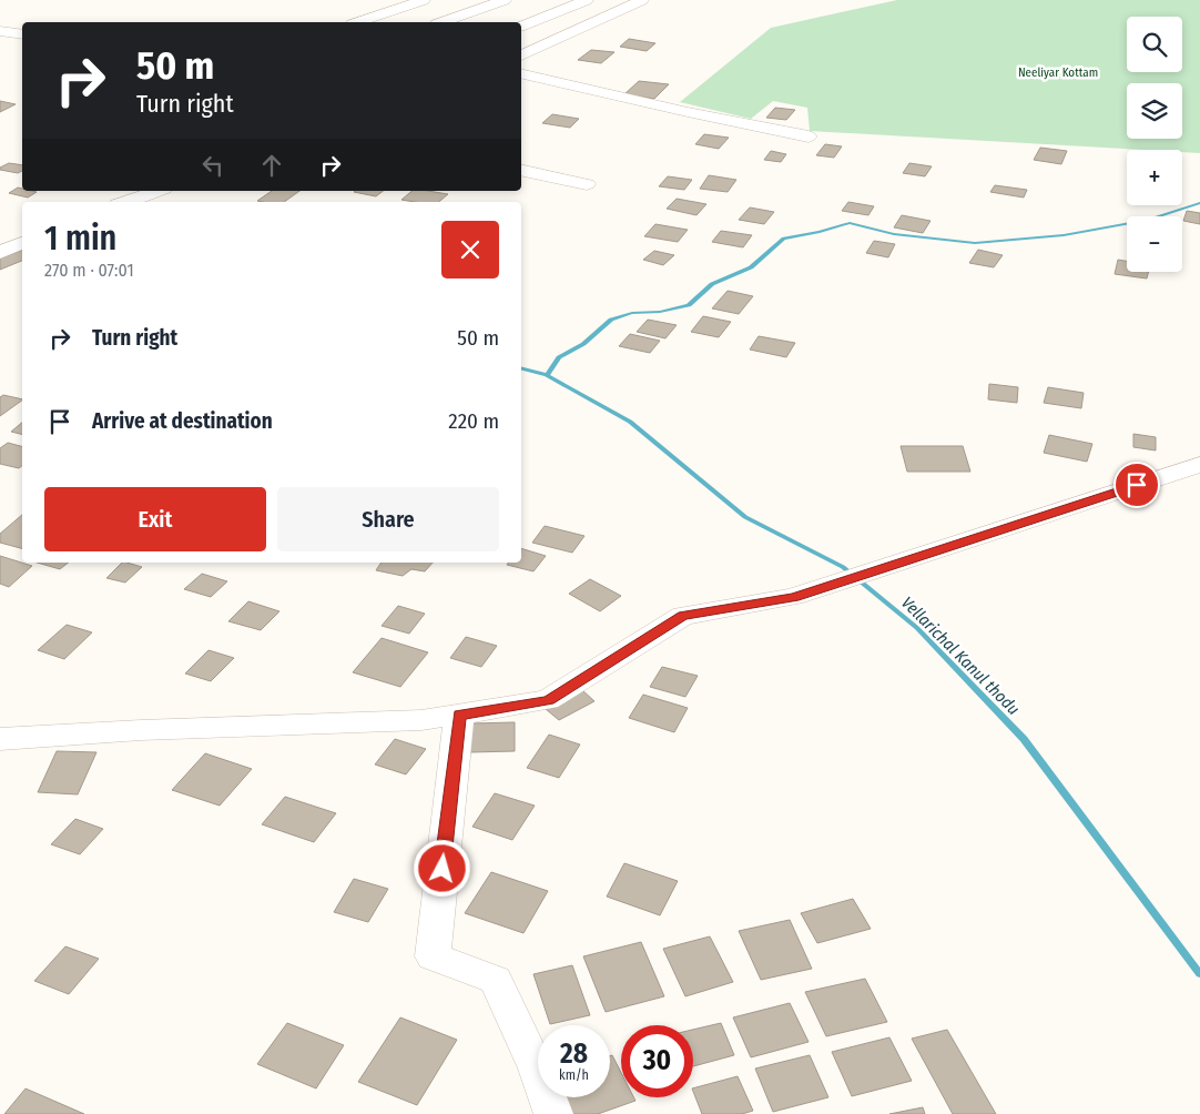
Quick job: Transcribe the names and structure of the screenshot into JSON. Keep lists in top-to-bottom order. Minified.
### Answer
{"water":["Vellarichal Kanul thodu"],"parks":["Neeliyar Kottam"],"page":{"map_buttons":["+","−"],"turn":["50 m","Turn right"],"heading":["1 min","270 m · 07:01"],"list":[{"name":"Turn right","value":"50 m"},{"name":"Arrive at destination","value":"220 m"}],"buttons":["Exit","Share"],"speed":"28 km/h","limit":"30"}}
